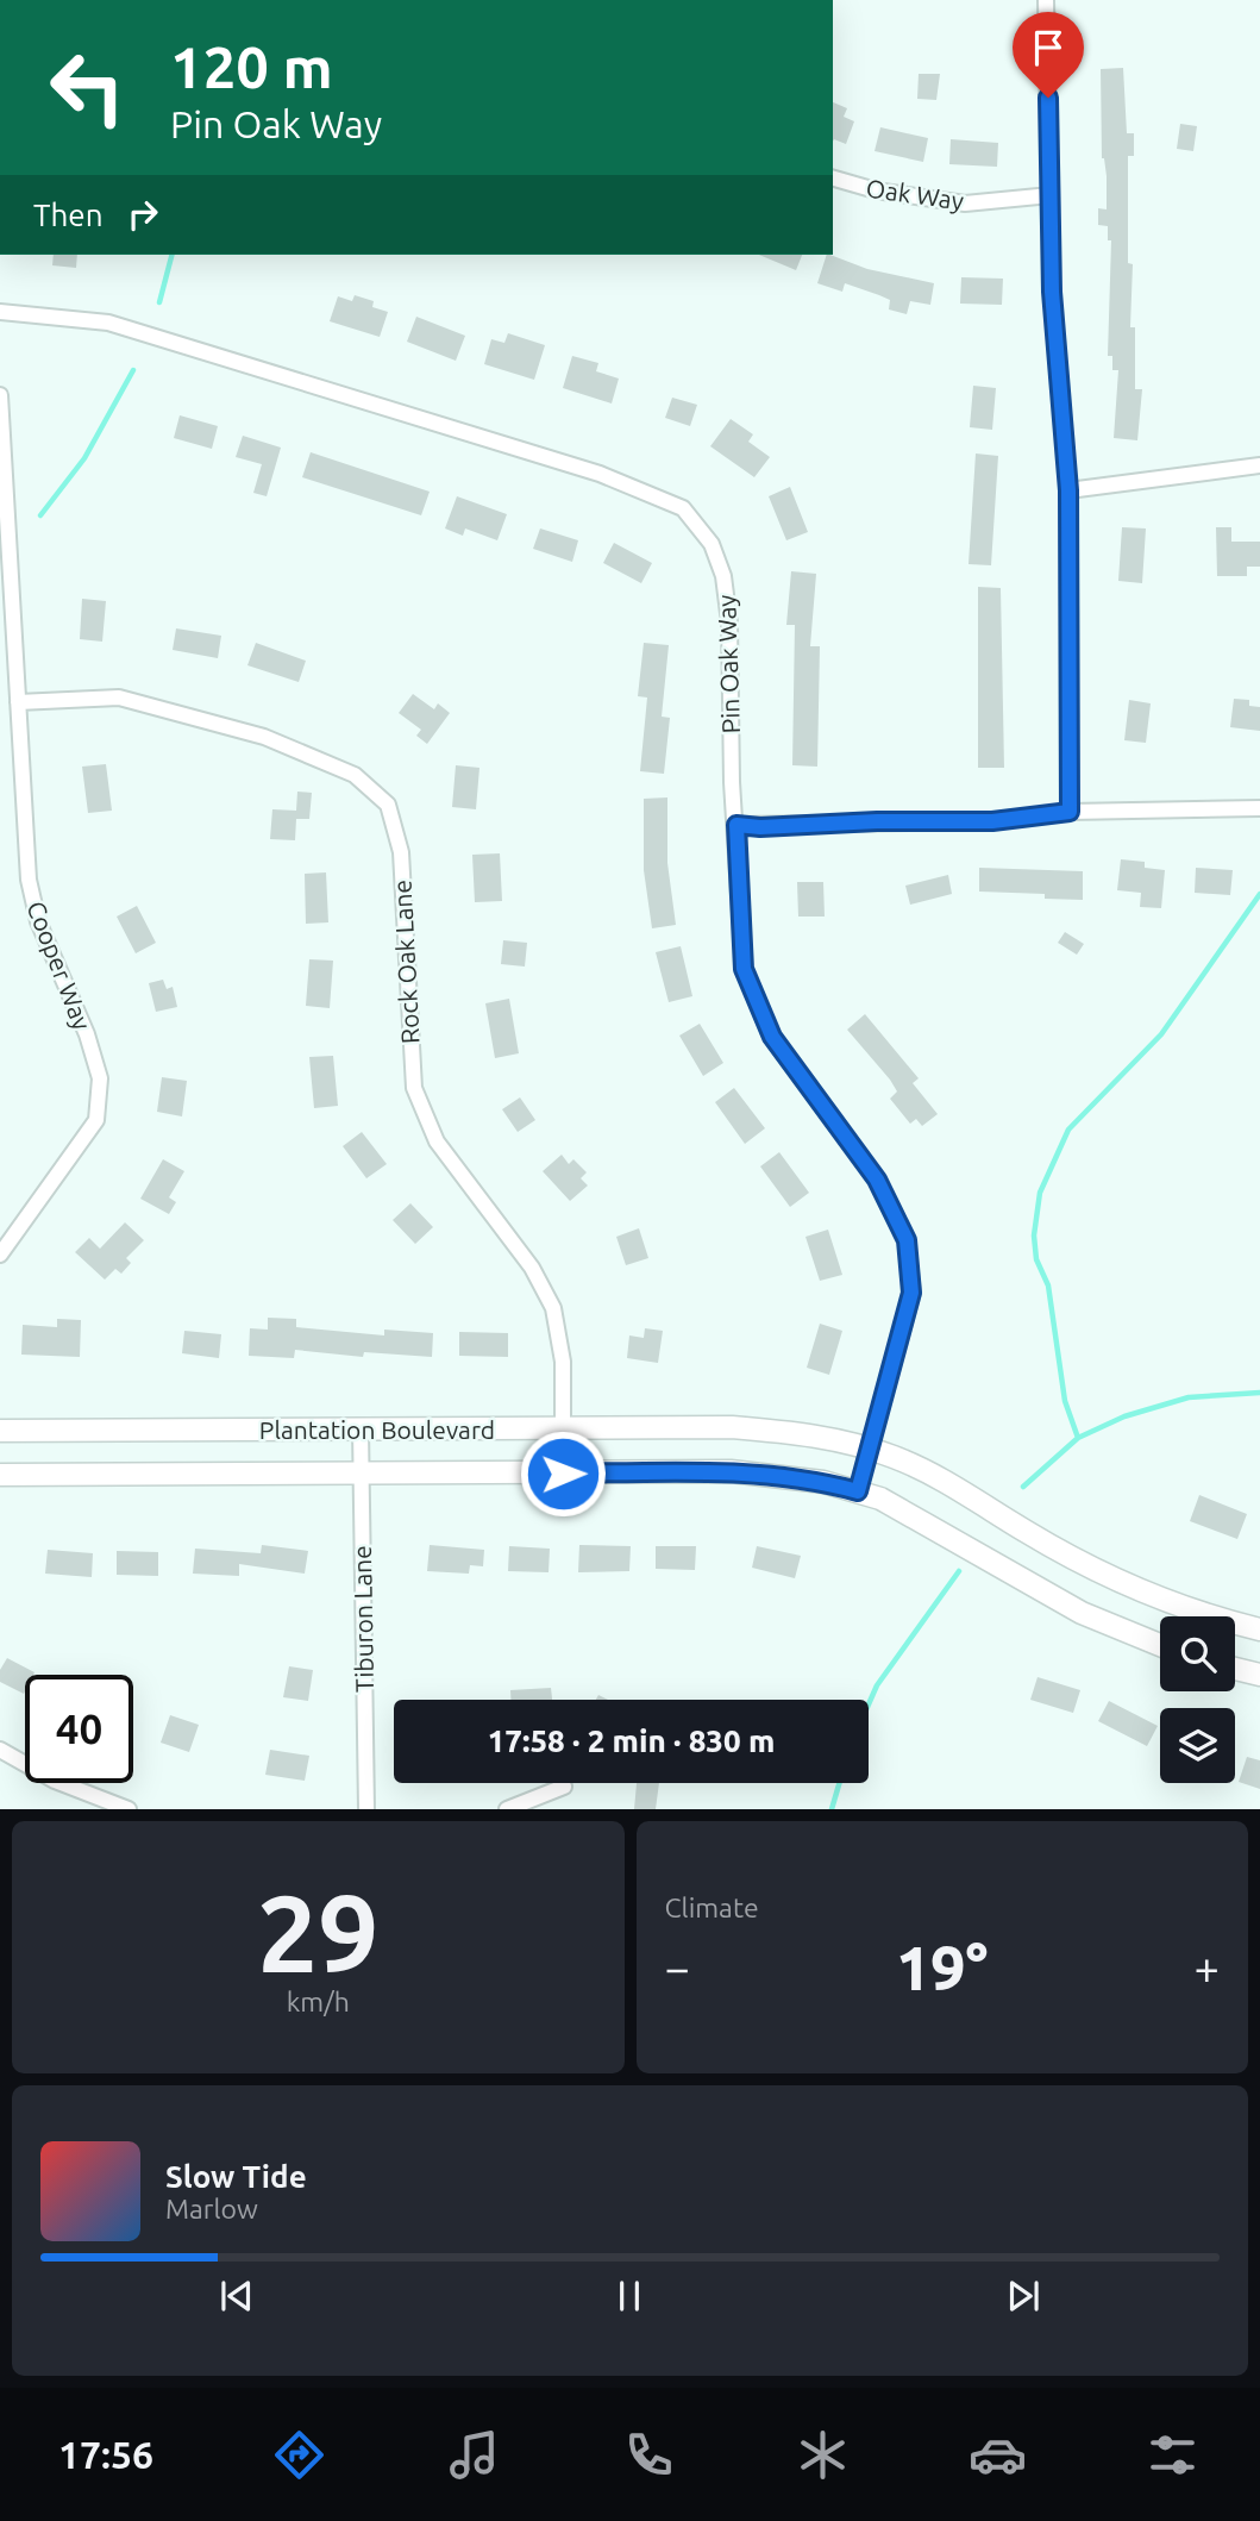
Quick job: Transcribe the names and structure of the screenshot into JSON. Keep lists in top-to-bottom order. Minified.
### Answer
{"streets":{"street":["Oak Way","Pin Oak Way","Rock Oak Lane","Cooper Way","Plantation Boulevard","Tiburon Lane"]},"crossings":[["Pin Oak Way","Plantation Boulevard"],["Rock Oak Lane","Cooper Way"],["Rock Oak Lane","Plantation Boulevard"],["Plantation Boulevard","Tiburon Lane"]],"page":{"turn":["120 m","Pin Oak Way"],"then":"Then","limit":"40","trip":"17:58 · 2 min · 830 m","tile":[["29","km/h"],"Climate"],"heat":["−","19°","+"],"song":["Slow Tide","Marlow"],"tabs":"17:56"}}
